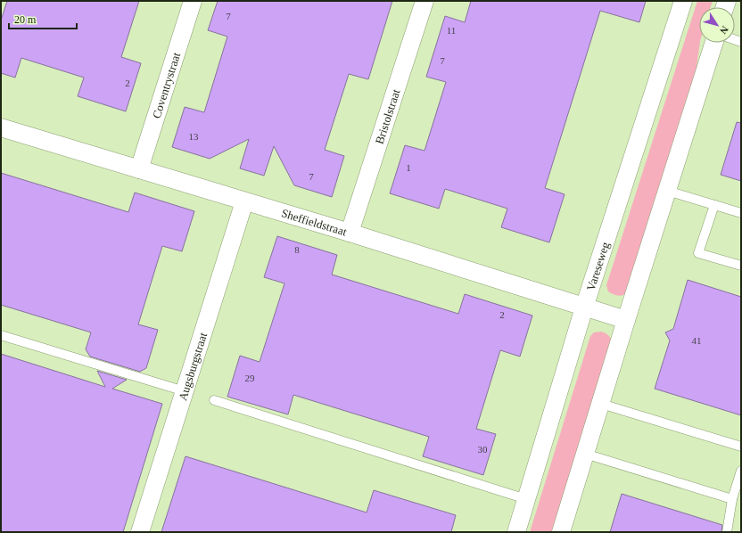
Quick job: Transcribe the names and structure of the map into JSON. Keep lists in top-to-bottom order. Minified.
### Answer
{"streets":{"street":["Coventrystraat","Bristolstraat","Sheffieldstraat","Vareseweg","Augsburgstraat"]},"crossings":[["Coventrystraat","Sheffieldstraat"],["Bristolstraat","Sheffieldstraat"],["Sheffieldstraat","Vareseweg"],["Sheffieldstraat","Augsburgstraat"]],"house_numbers":["7","11","7","2","13","1","7","8","2","41","29","30"],"scale_bar":"20 m","north":"bottom right"}
